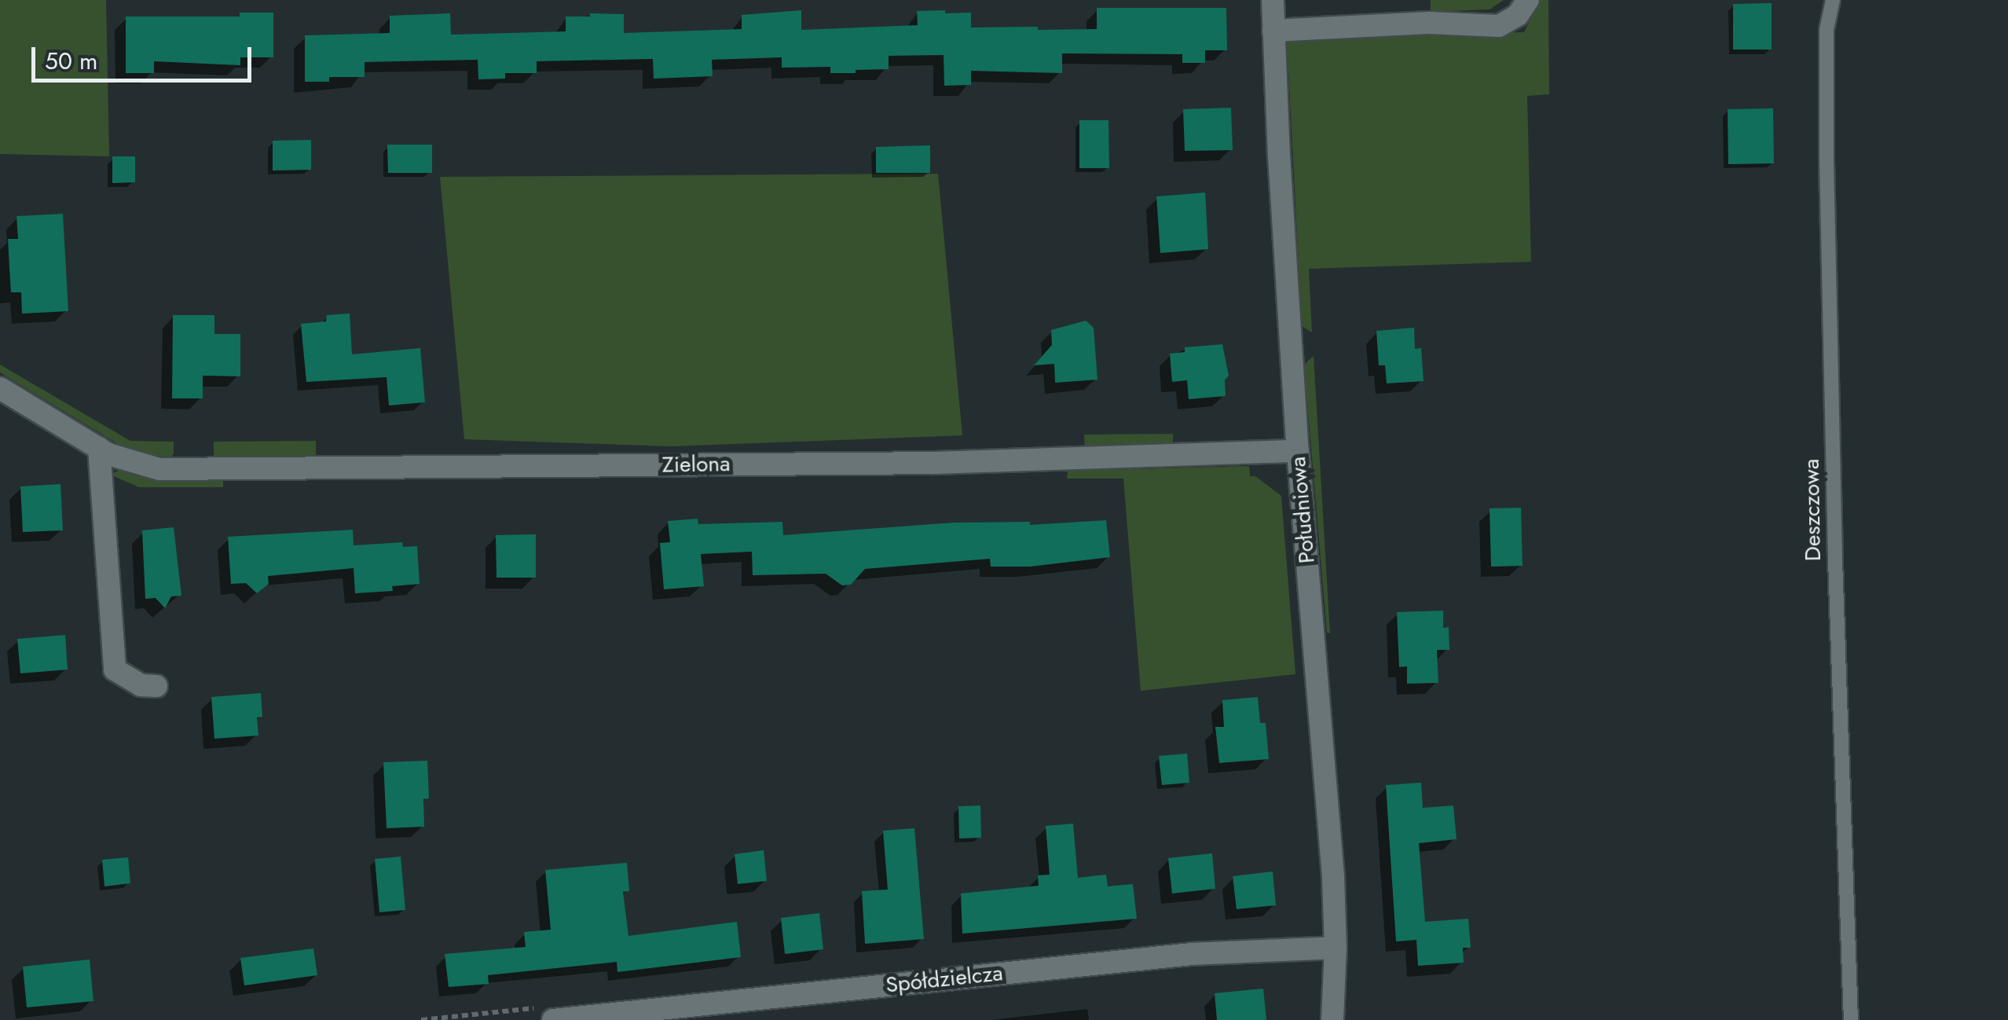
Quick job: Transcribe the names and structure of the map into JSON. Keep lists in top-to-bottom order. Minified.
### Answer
{"streets":{"street":["Zielona","Południowa","Spółdzielcza"],"lane":["Deszczowa"]},"crossings":[["Zielona","Południowa"],["Południowa","Spółdzielcza"]],"scale_bar":"50 m"}
